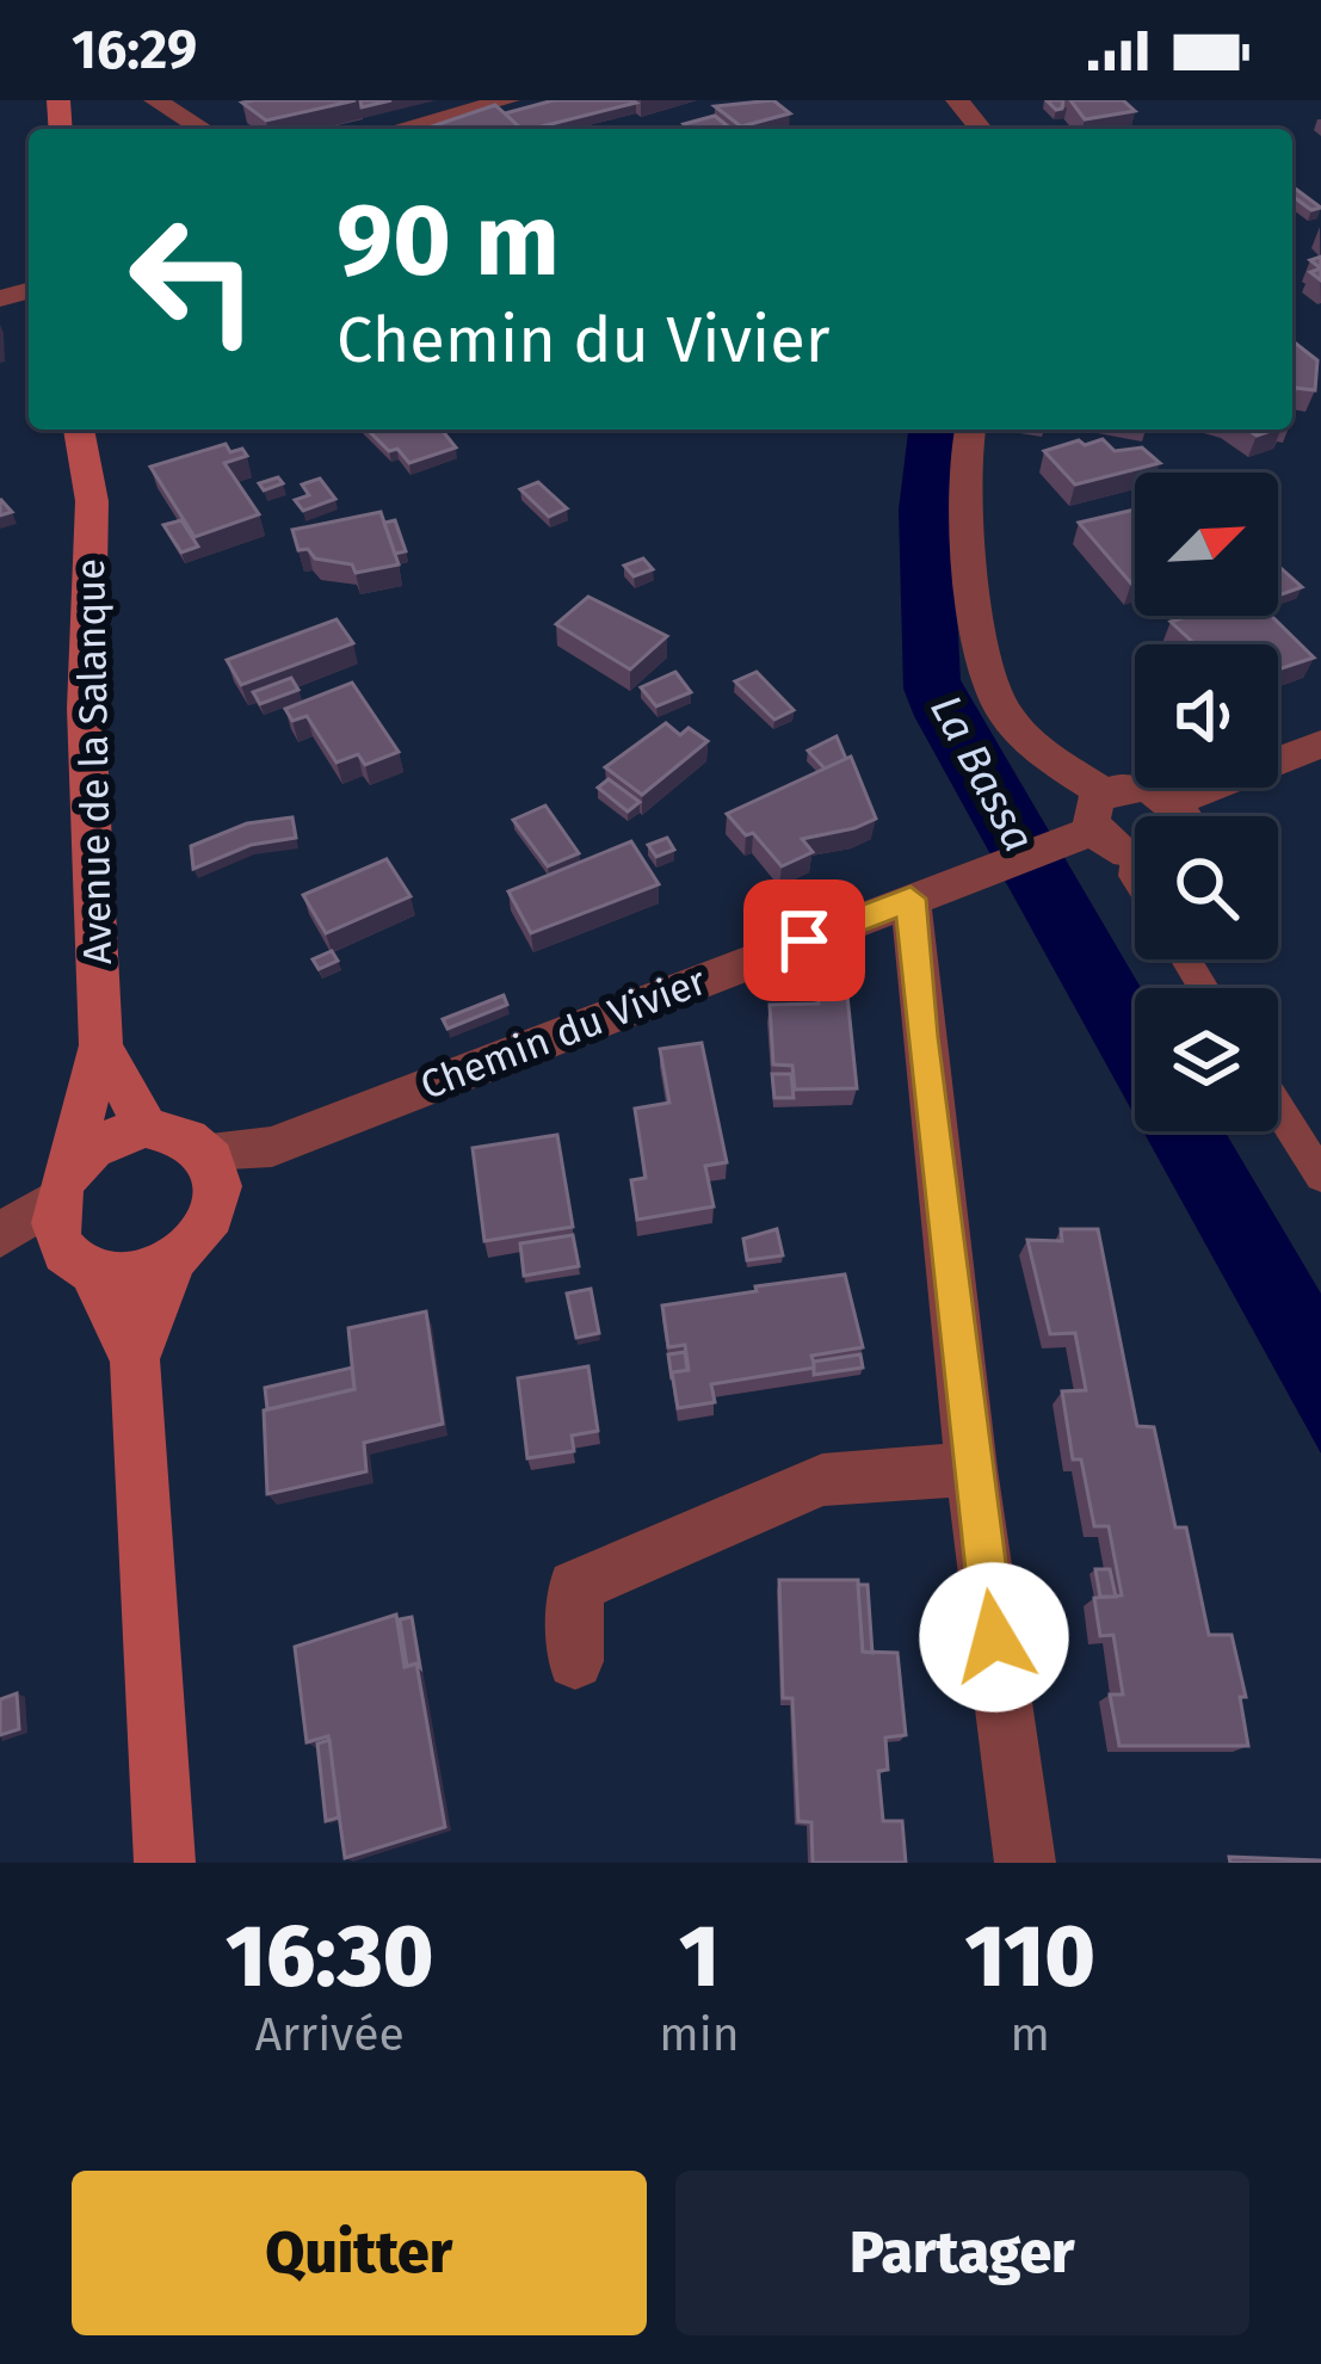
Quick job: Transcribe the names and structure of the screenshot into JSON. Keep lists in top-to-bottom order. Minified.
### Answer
{"streets":{"street":["Avenue de la Salanque","Chemin du Vivier"]},"crossings":[["Avenue de la Salanque","Chemin du Vivier"]],"water":["La Bassa"],"north":"top right","page":{"status":"16:29","turn":["90 m","Chemin du Vivier"],"eta":["16:30","Arrivée","1","min","110","m"],"buttons":["Quitter","Partager"]}}
